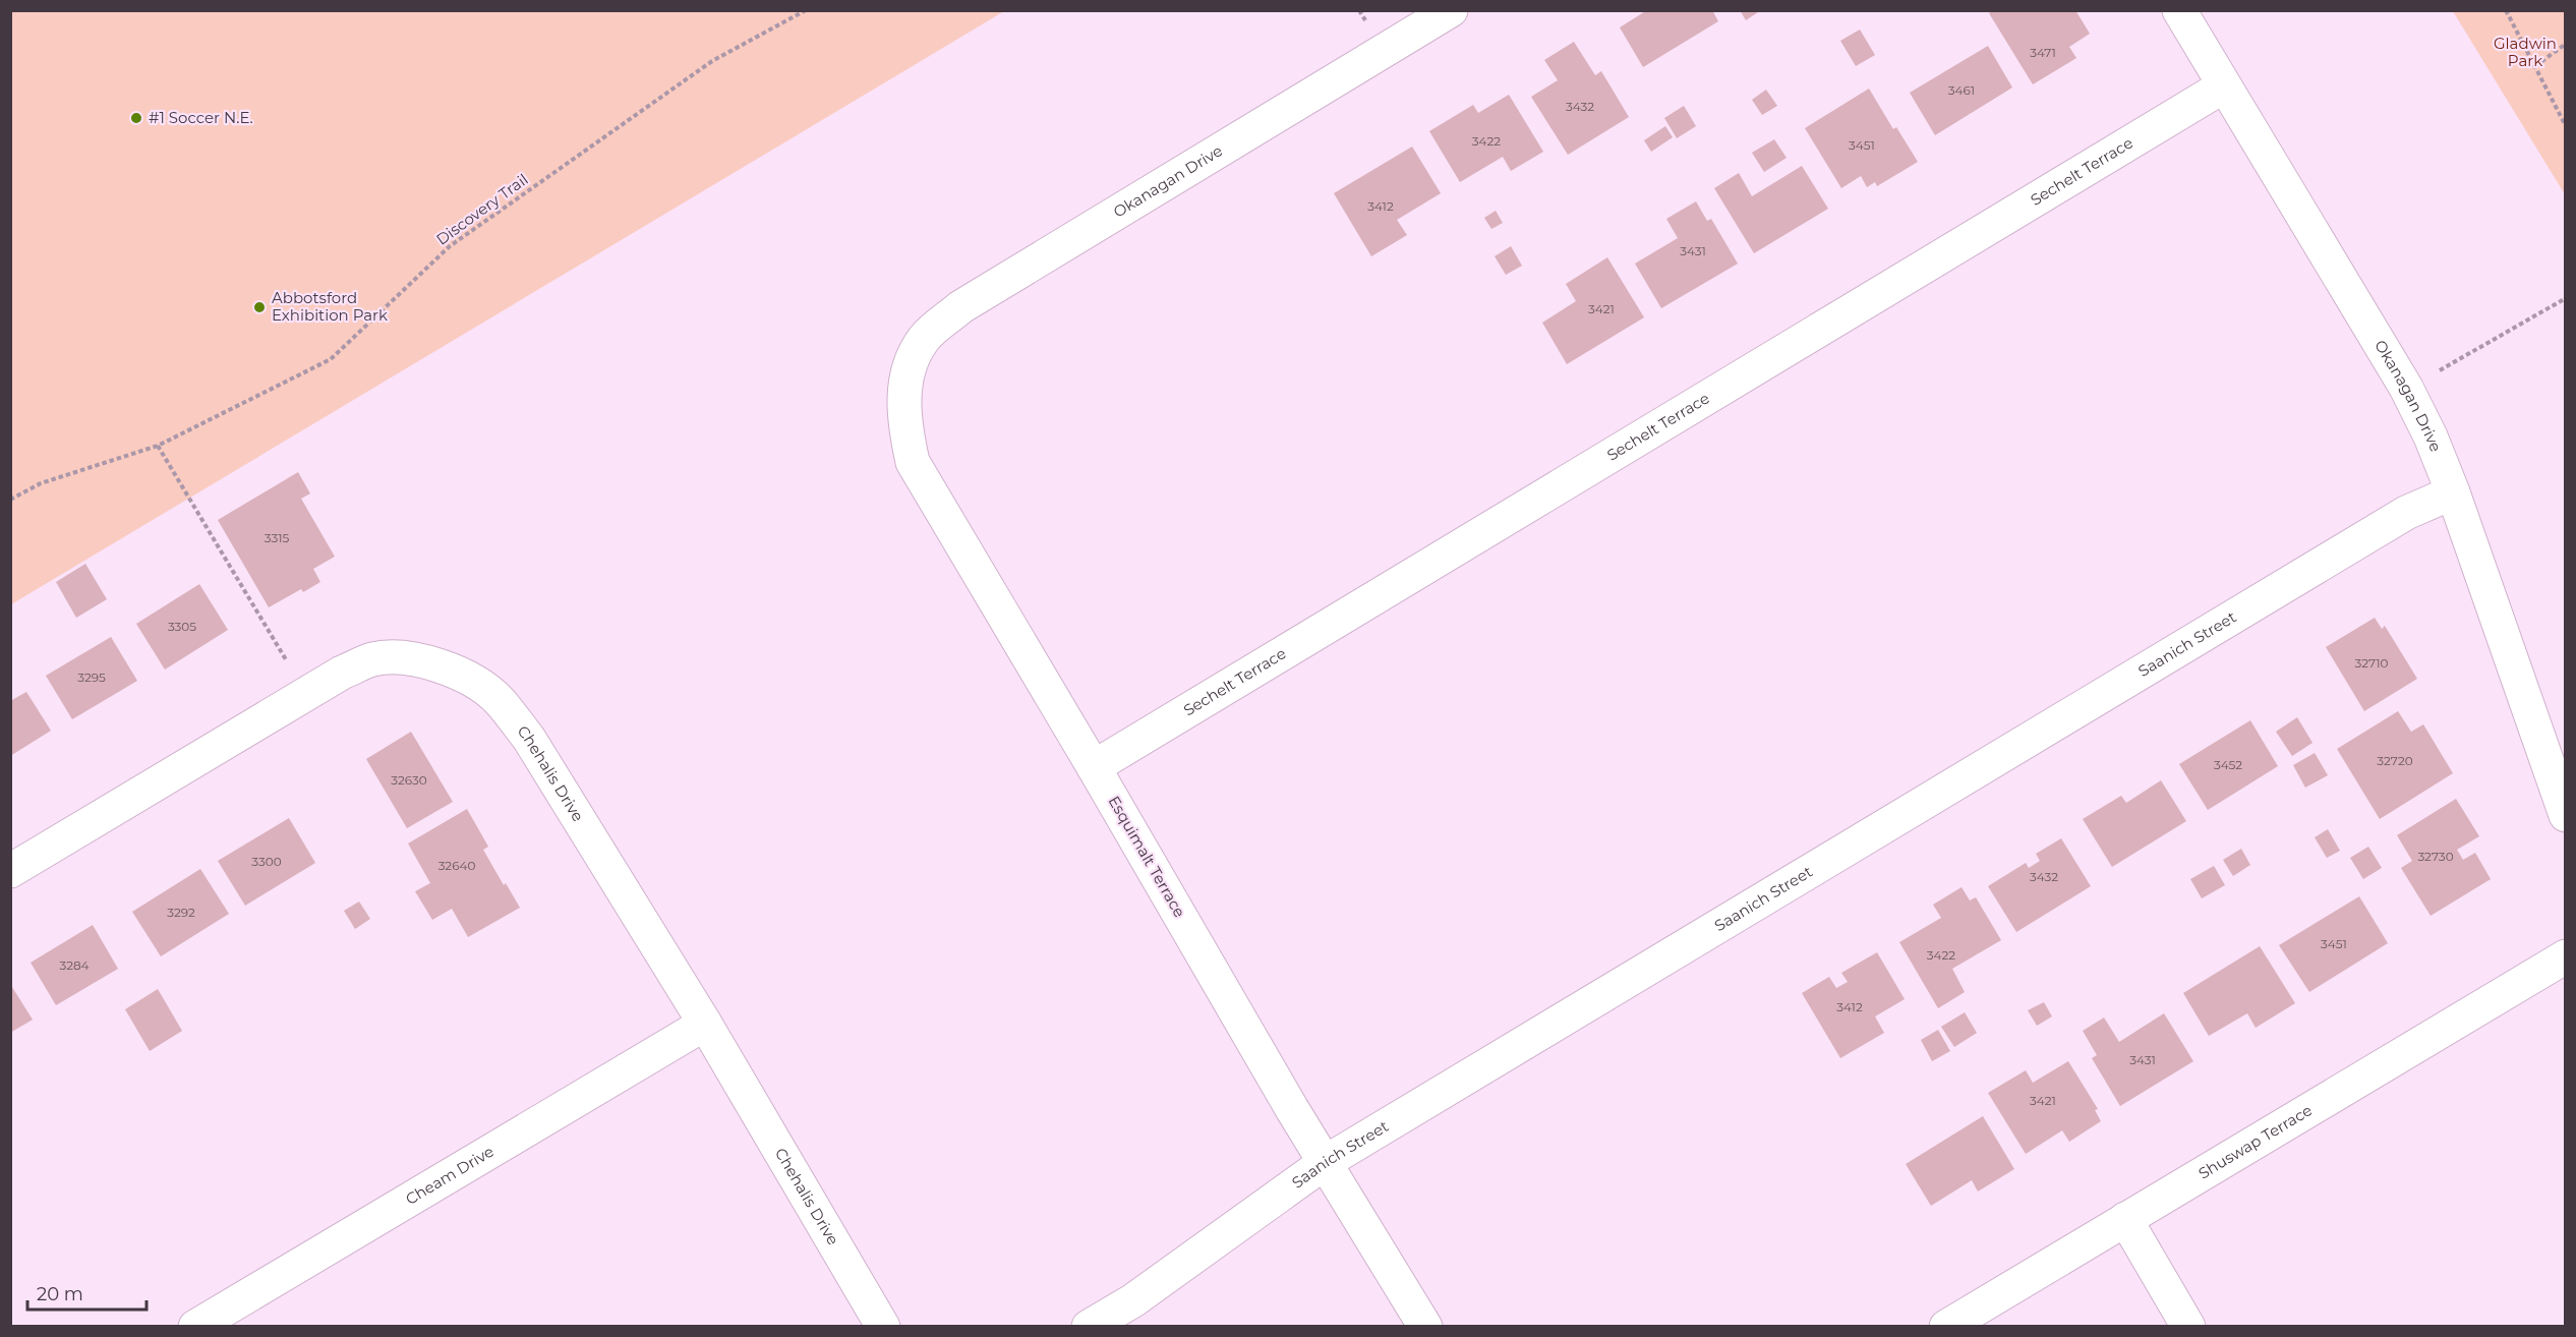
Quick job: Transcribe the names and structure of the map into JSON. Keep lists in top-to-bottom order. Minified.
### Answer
{"streets":{"street":["Sechelt Terrace","Okanagan Drive","Saanich Street","Chehalis Drive","Esquimalt Terrace","Shuswap Terrace","Cheam Drive"],"path":["Discovery Trail"]},"crossings":[["Sechelt Terrace","Okanagan Drive"],["Sechelt Terrace","Esquimalt Terrace"],["Okanagan Drive","Saanich Street"],["Okanagan Drive","Esquimalt Terrace"],["Saanich Street","Esquimalt Terrace"],["Chehalis Drive","Cheam Drive"]],"parks":["Gladwin Park"],"places":["#1 Soccer N.E.","Abbotsford Exhibition Park"],"house_numbers":["3471","3461","3432","3422","3451","3412","3431","3421","3315","3305","32710","3295","32720","3452","32630","32730","3300","32640","3432","3292","3451","3422","3284","3412","3431","3421"],"scale_bar":"20 m"}
